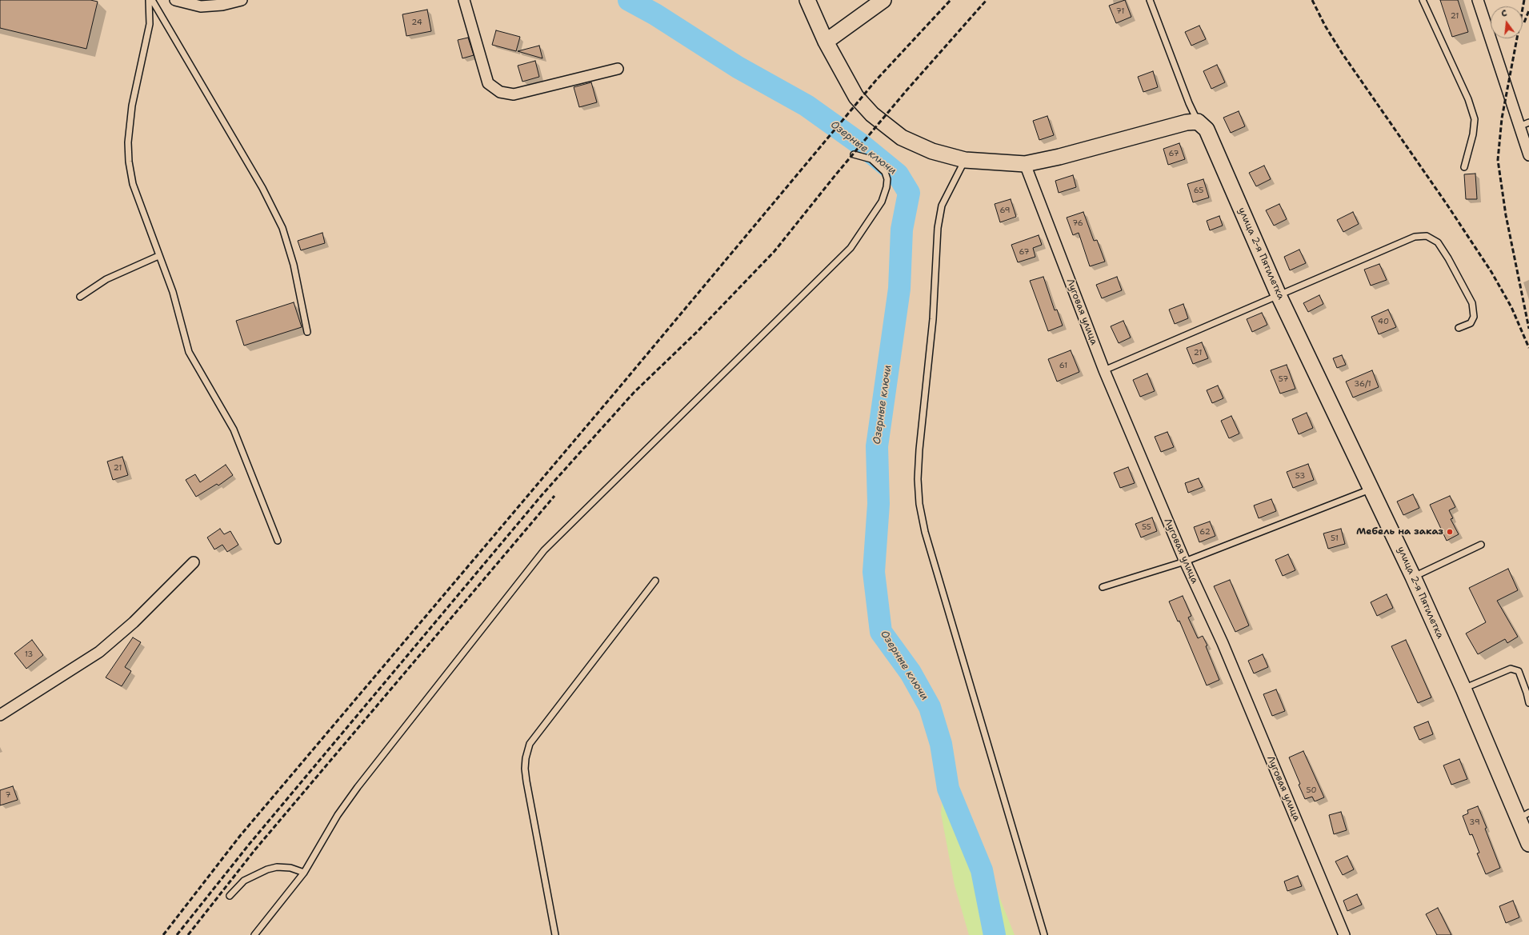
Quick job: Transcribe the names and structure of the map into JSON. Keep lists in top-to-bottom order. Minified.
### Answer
{"streets":{"main road":["улица 2-я Пятилетка"],"street":["Луговая улица"]},"water":["Озерные ключи"],"places":["Мебель на заказ"],"house_numbers":["71","21","24","67","65","69","76","67","40","21","61","57","36/1","21","53","55","62","51","13","50","7","39"],"north":"top"}
